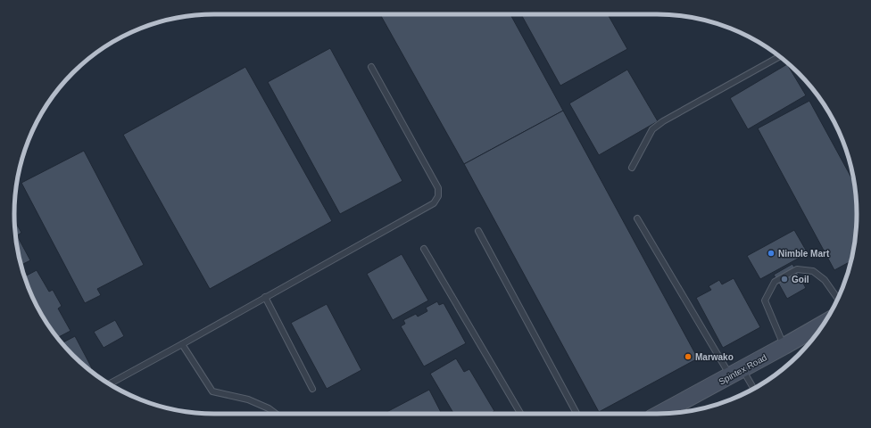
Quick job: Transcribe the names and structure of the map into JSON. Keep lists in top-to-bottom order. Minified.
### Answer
{"streets":{"main road":["Spintex Road"]},"places":["Nimble Mart","Goil","Marwako"]}
